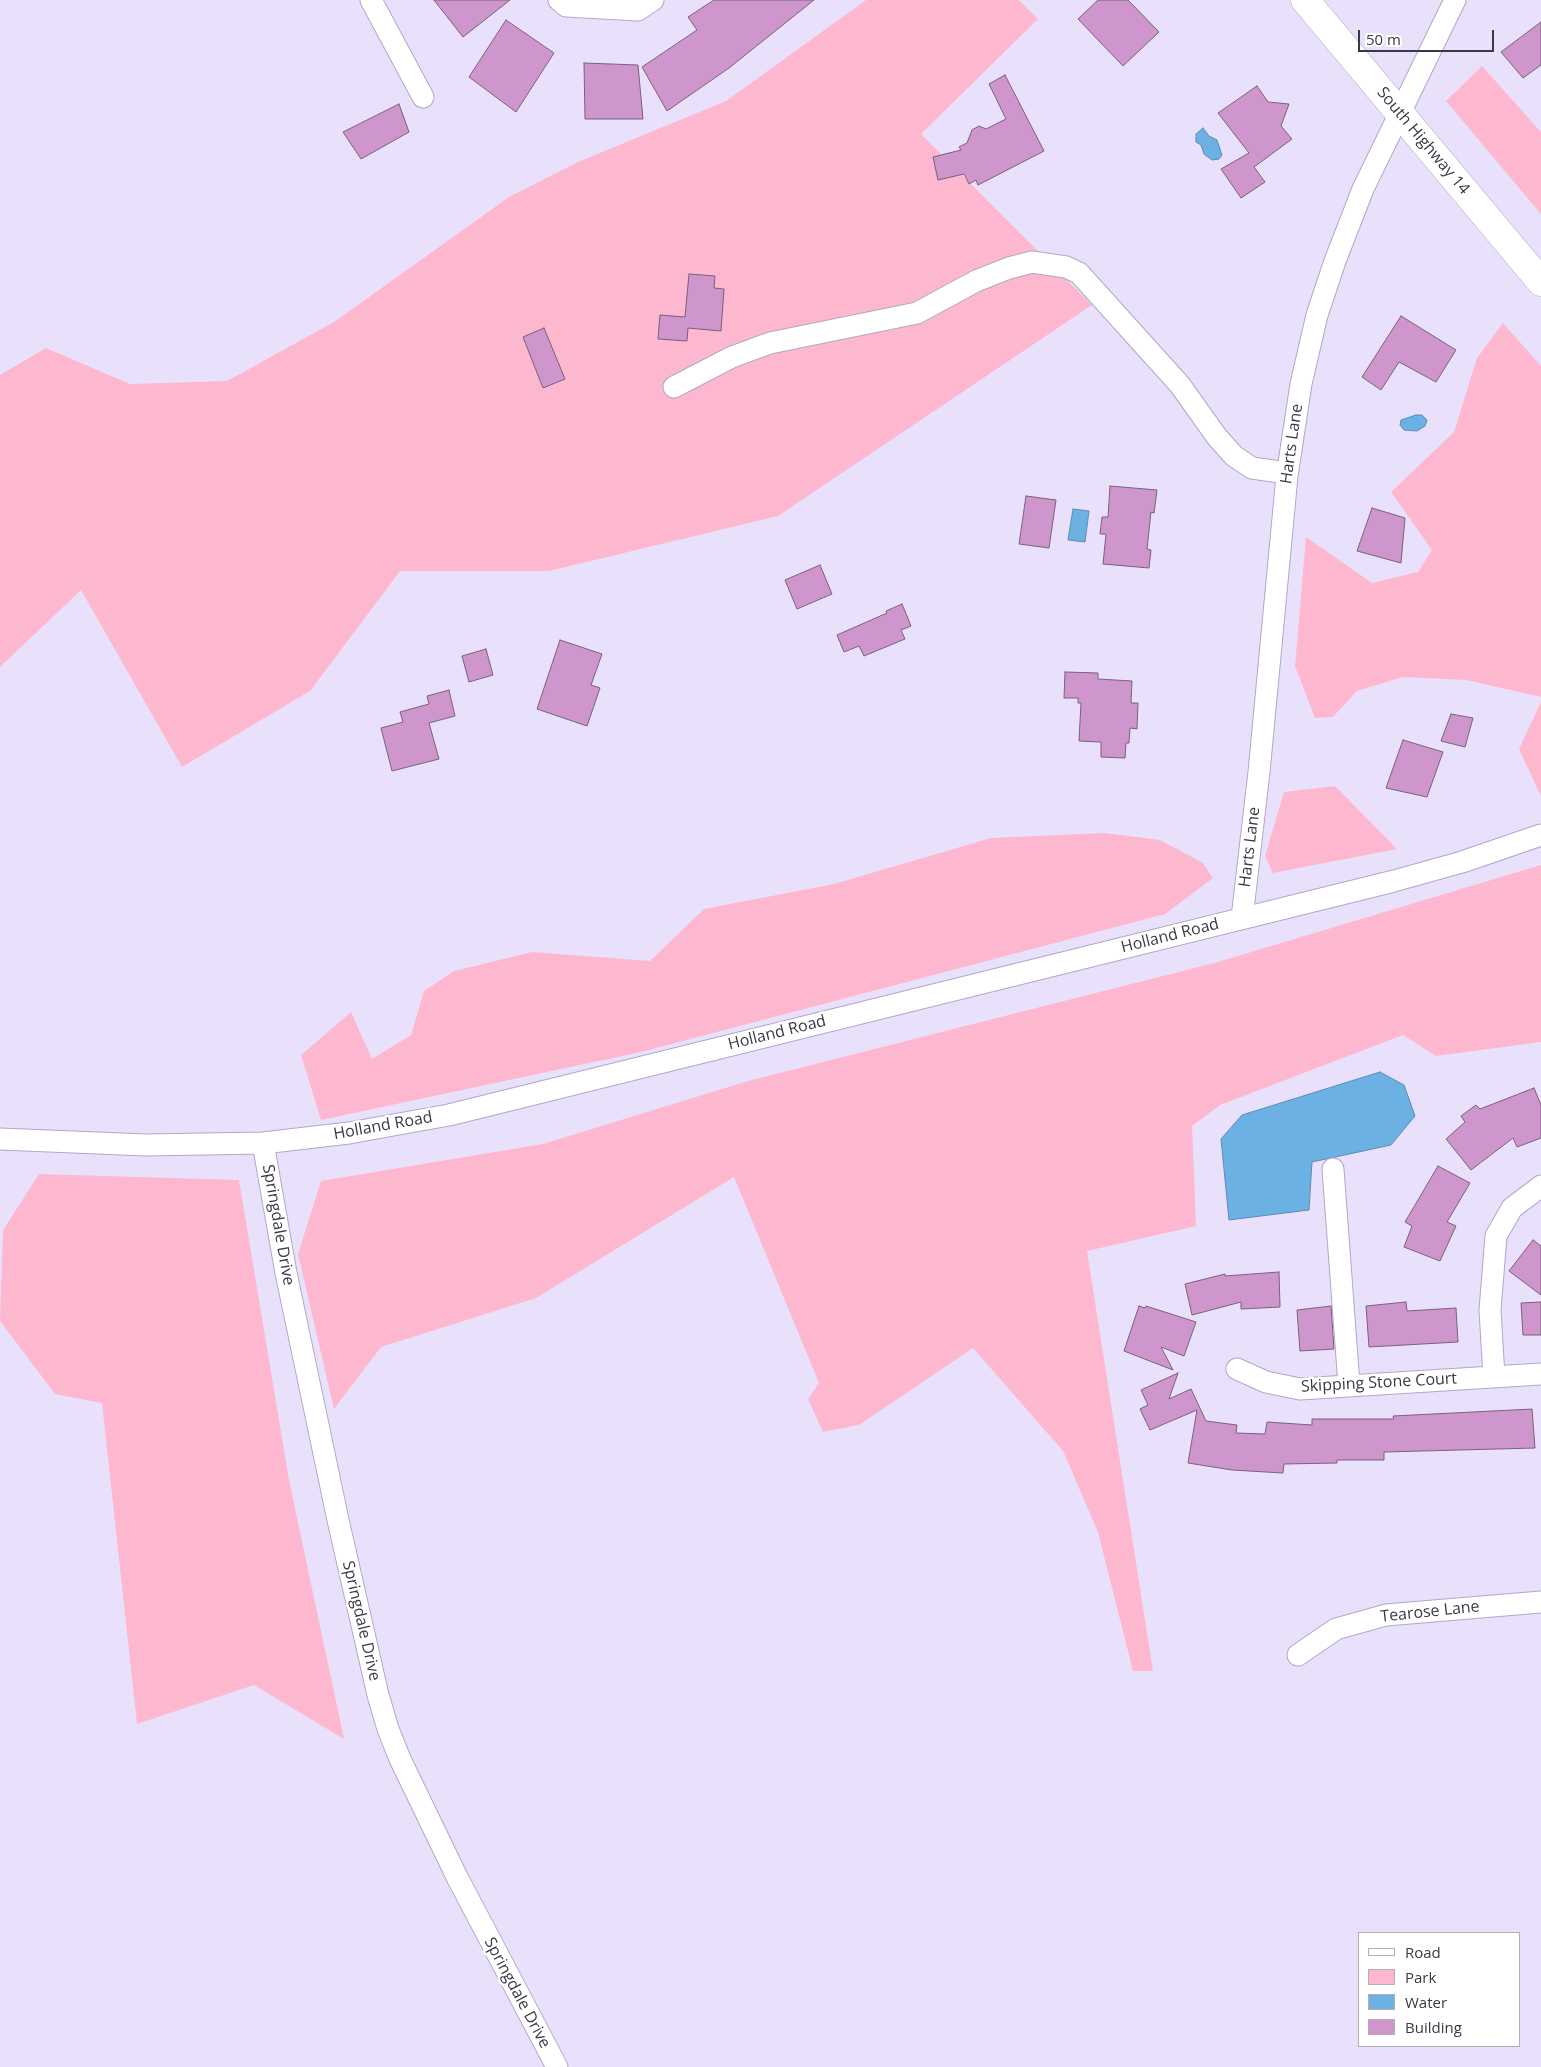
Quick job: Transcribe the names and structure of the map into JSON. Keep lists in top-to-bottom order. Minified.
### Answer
{"streets":{"main road":["South Highway 14"],"street":["Harts Lane","Holland Road","Springdale Drive","Skipping Stone Court","Tearose Lane"]},"crossings":[["South Highway 14","Harts Lane"],["Harts Lane","Holland Road"],["Holland Road","Springdale Drive"]],"legend":["Road","Park","Water","Building"],"scale_bar":"50 m"}
